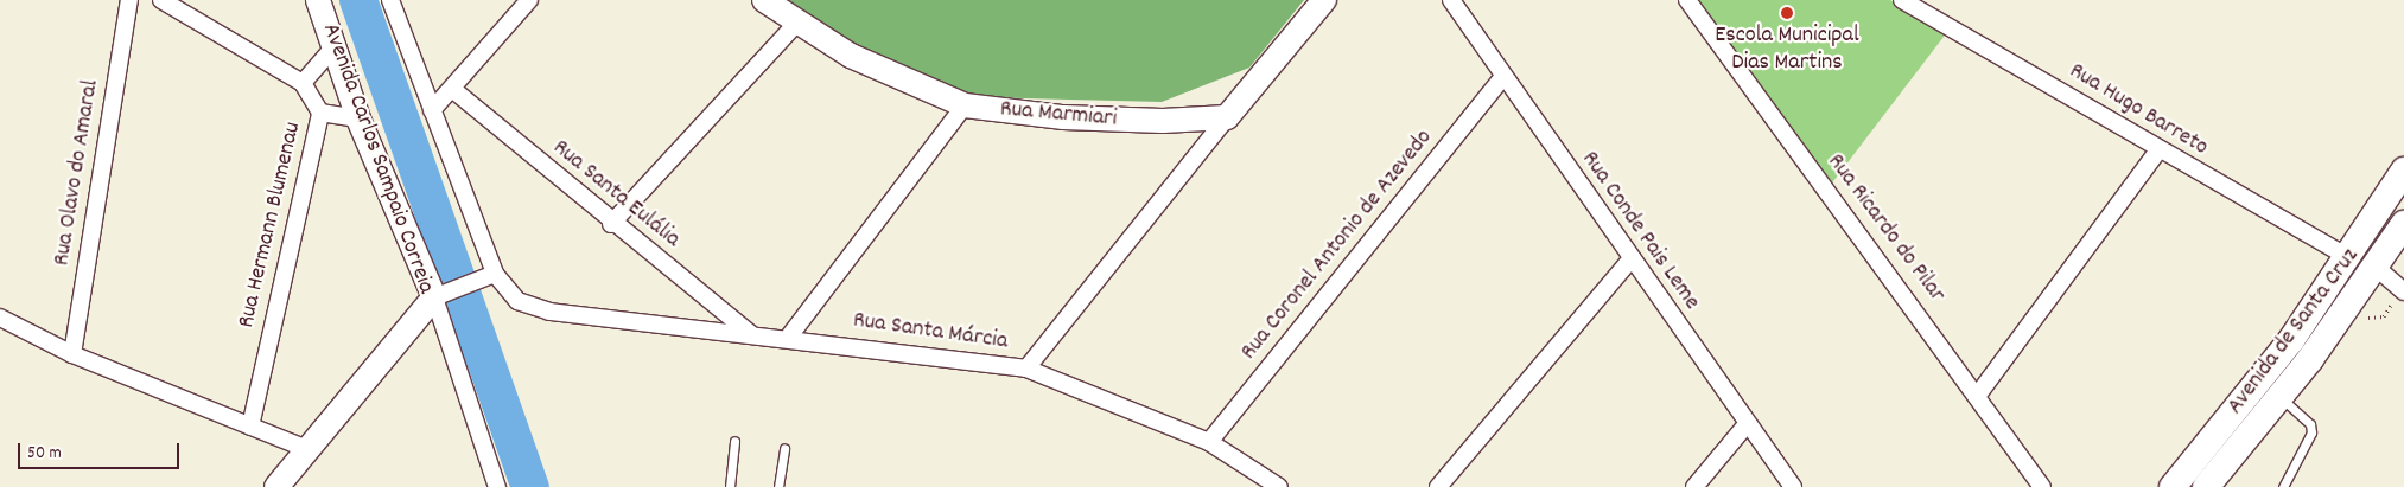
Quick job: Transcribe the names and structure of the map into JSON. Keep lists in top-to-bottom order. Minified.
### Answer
{"streets":{"main road":["Avenida de Santa Cruz"],"street":["Rua Hugo Barreto","Rua Marmiari","Avenida Carlos Sampaio Correia","Rua Olavo do Amaral","Rua Santa Eulália","Rua Hermann Blumenau","Rua Ricardo do Pilar","Rua Conde Pais Leme","Rua Coronel Antonio de Azevedo","Rua Santa Márcia"]},"crossings":[["Rua Hugo Barreto","Avenida de Santa Cruz"],["Rua Santa Eulália","Rua Santa Márcia"],["Rua Conde Pais Leme","Rua Coronel Antonio de Azevedo"],["Rua Coronel Antonio de Azevedo","Rua Santa Márcia"]],"places":["Escola Municipal Dias Martins"],"scale_bar":"50 m"}
